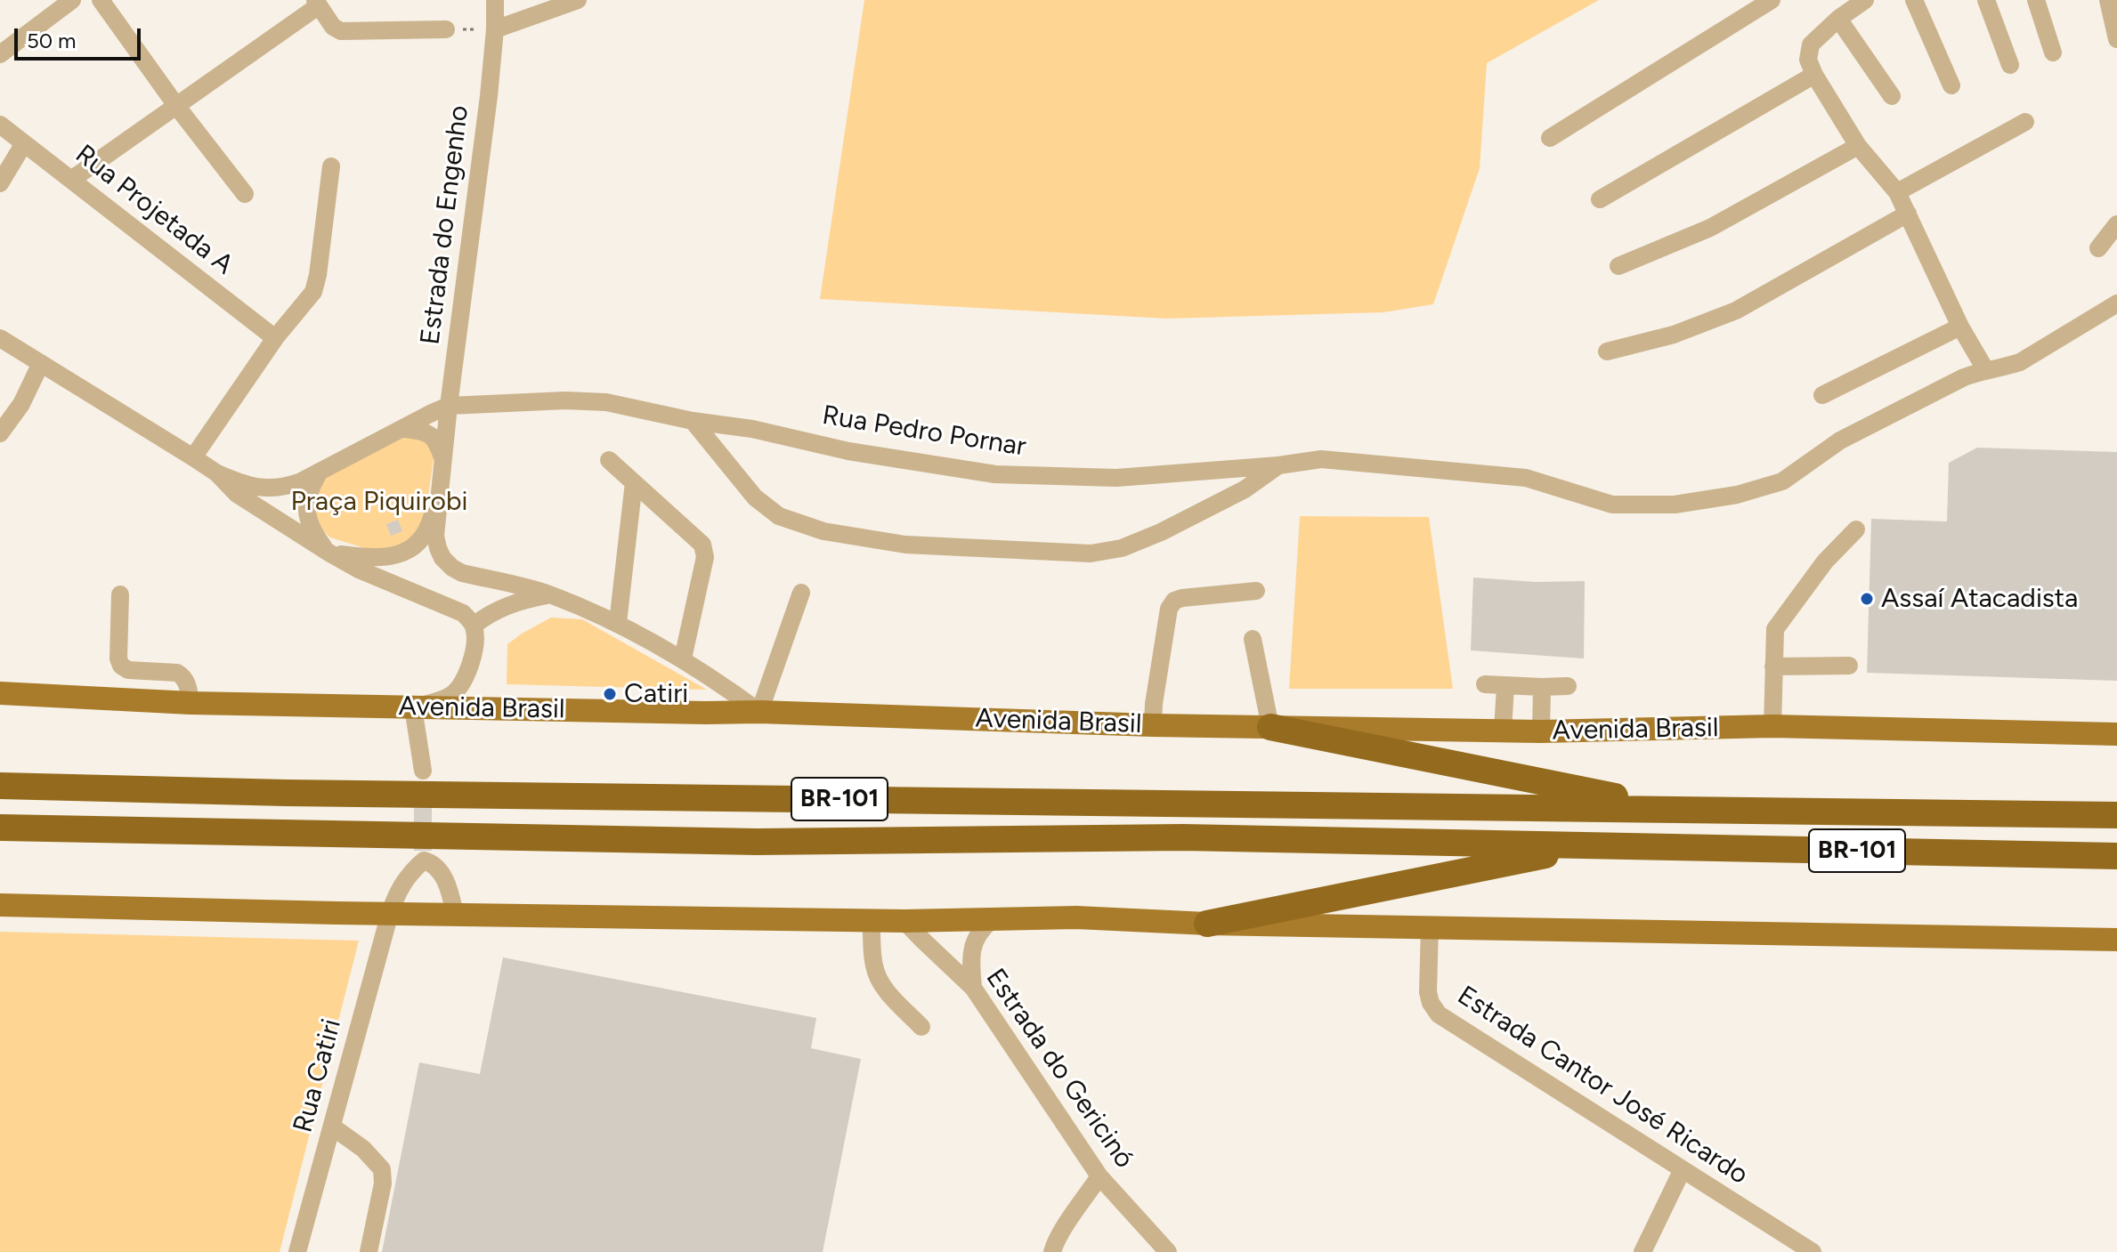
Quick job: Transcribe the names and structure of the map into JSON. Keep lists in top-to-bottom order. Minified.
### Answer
{"streets":{"highway":["BR-101"],"main road":["Avenida Brasil"],"street":["Rua Projetada A","Estrada do Engenho","Rua Pedro Pornar","Estrada do Gericinó","Rua Catiri","Estrada Cantor José Ricardo"]},"crossings":[["Estrada do Engenho","Rua Pedro Pornar"]],"parks":["Praça Piquirobi"],"places":["Assaí Atacadista","Catiri"],"scale_bar":"50 m"}
